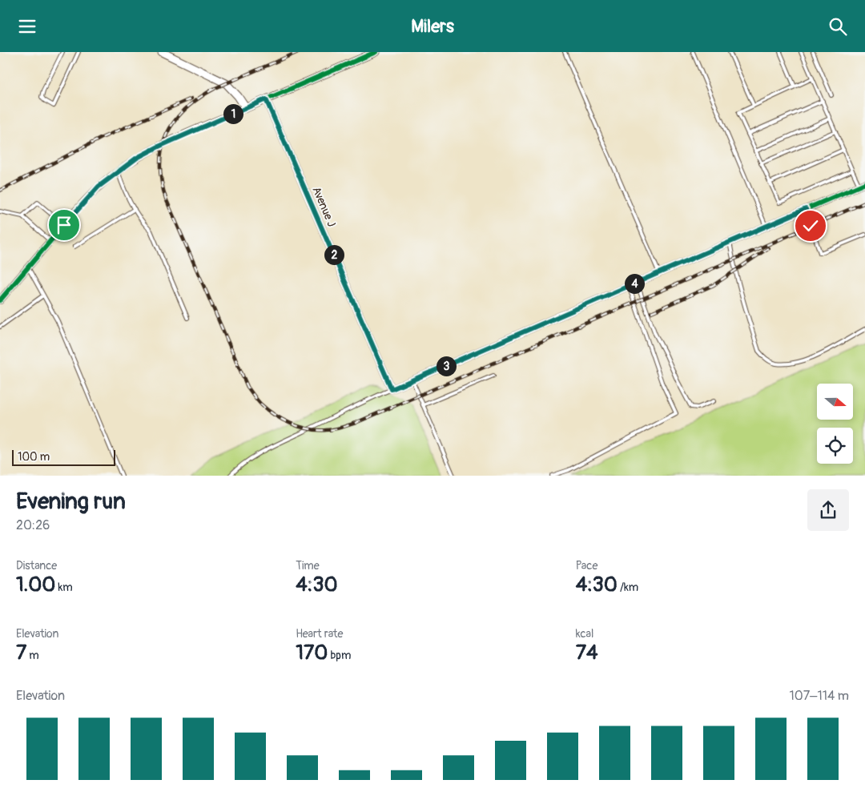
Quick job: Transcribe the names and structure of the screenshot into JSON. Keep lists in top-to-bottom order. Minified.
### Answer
{"streets":{"street":["Avenue J"]},"scale_bar":"100 m","north":"right","page":{"header":"Milers","pins":["1","2","4","3"],"scale":"100 m","heading":["Evening run","20:26"],"stats":[["Distance","1.00 km"],["Time","4:30"],["Pace","4:30 /km"],["Elevation","7 m"],["Heart rate","170 bpm"],["kcal","74"]],"chart":["Elevation","107–114 m"]}}
